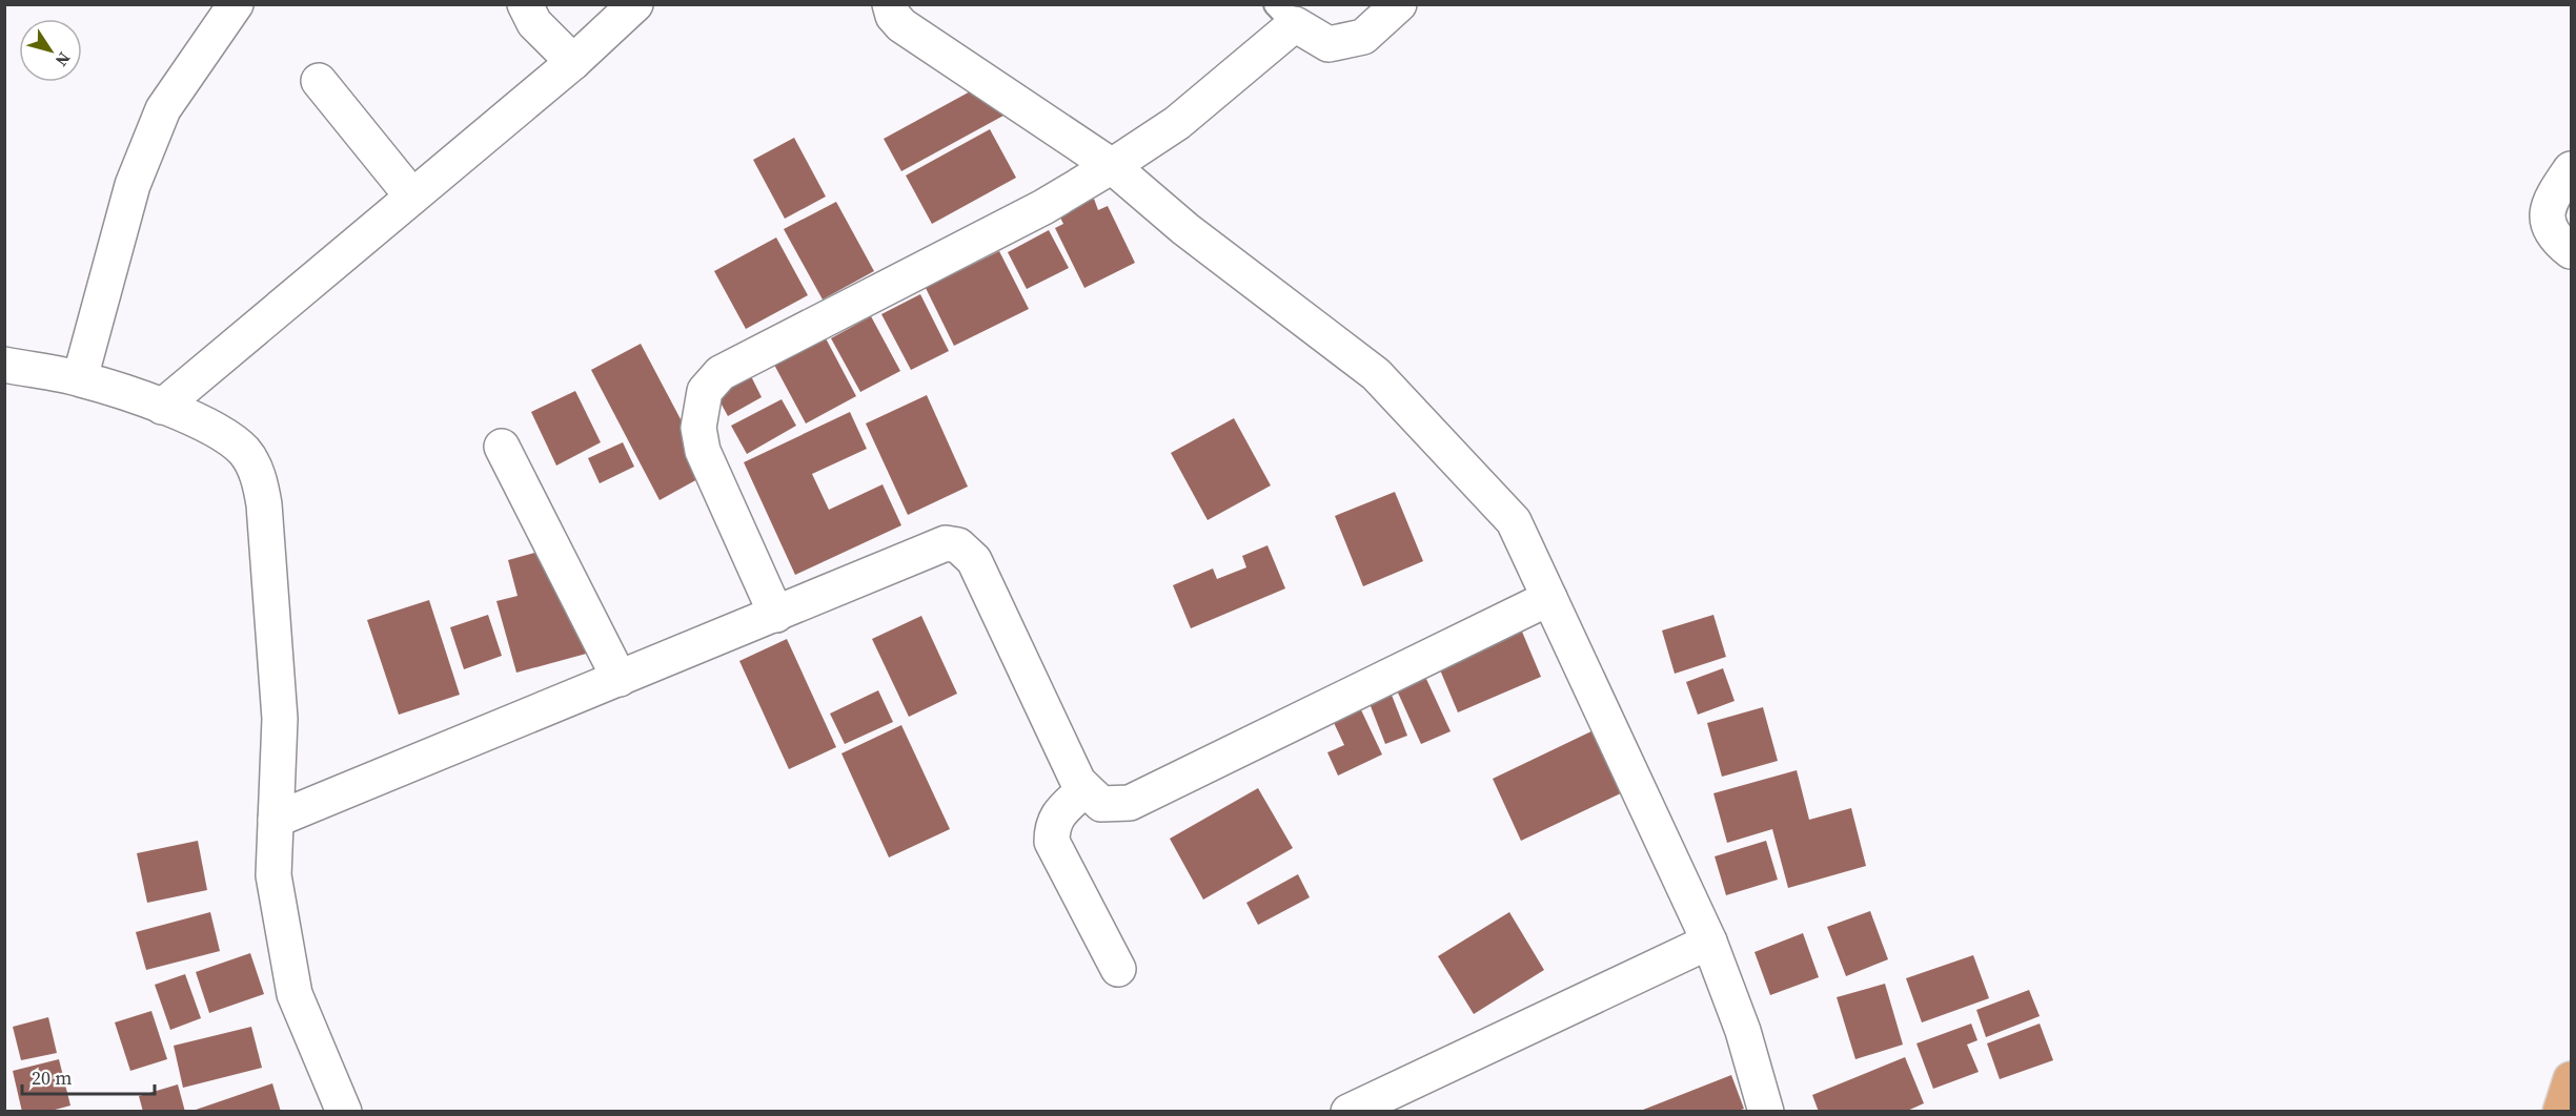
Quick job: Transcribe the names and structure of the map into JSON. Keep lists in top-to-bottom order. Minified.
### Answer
{"scale_bar":"20 m","north":"bottom right"}
